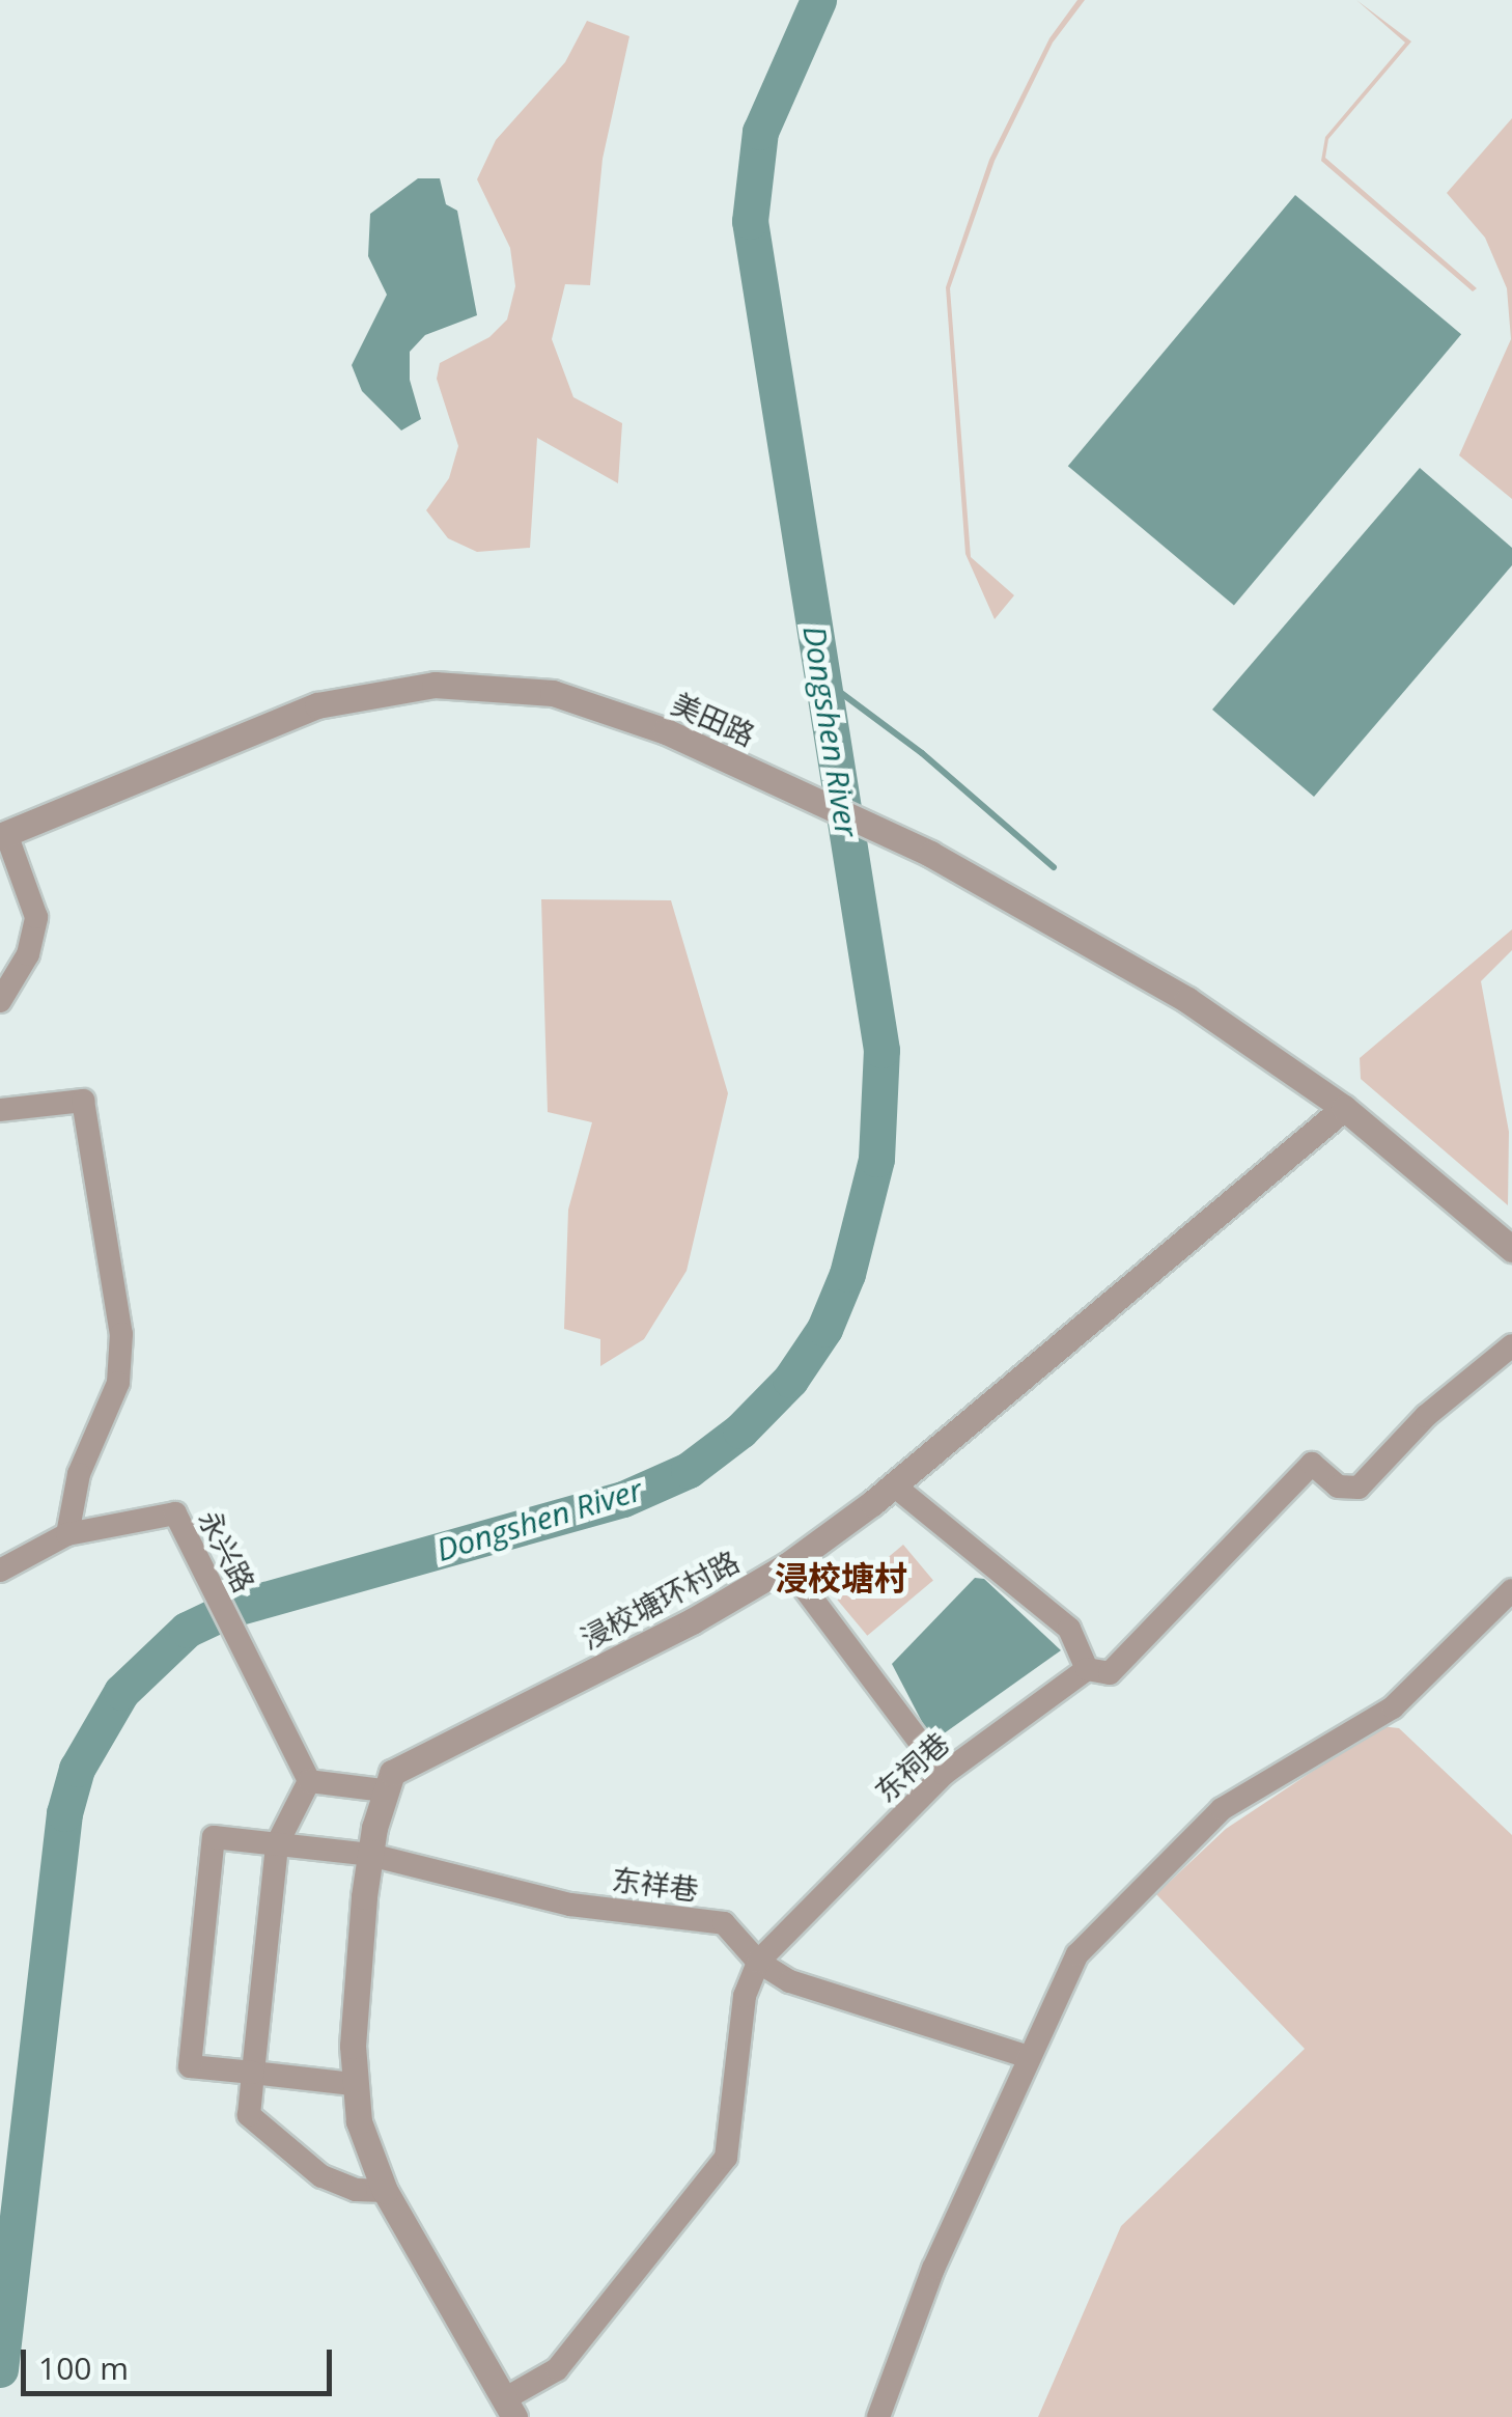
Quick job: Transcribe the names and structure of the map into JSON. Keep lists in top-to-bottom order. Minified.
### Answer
{"streets":{"street":["美田路","永兴路","浸校塘环村路","东祠巷","东祥巷"]},"crossings":[["美田路","浸校塘环村路"],["东祠巷","东祥巷"]],"districts":["浸校塘村"],"water":["Dongshen River"],"scale_bar":"100 m"}
